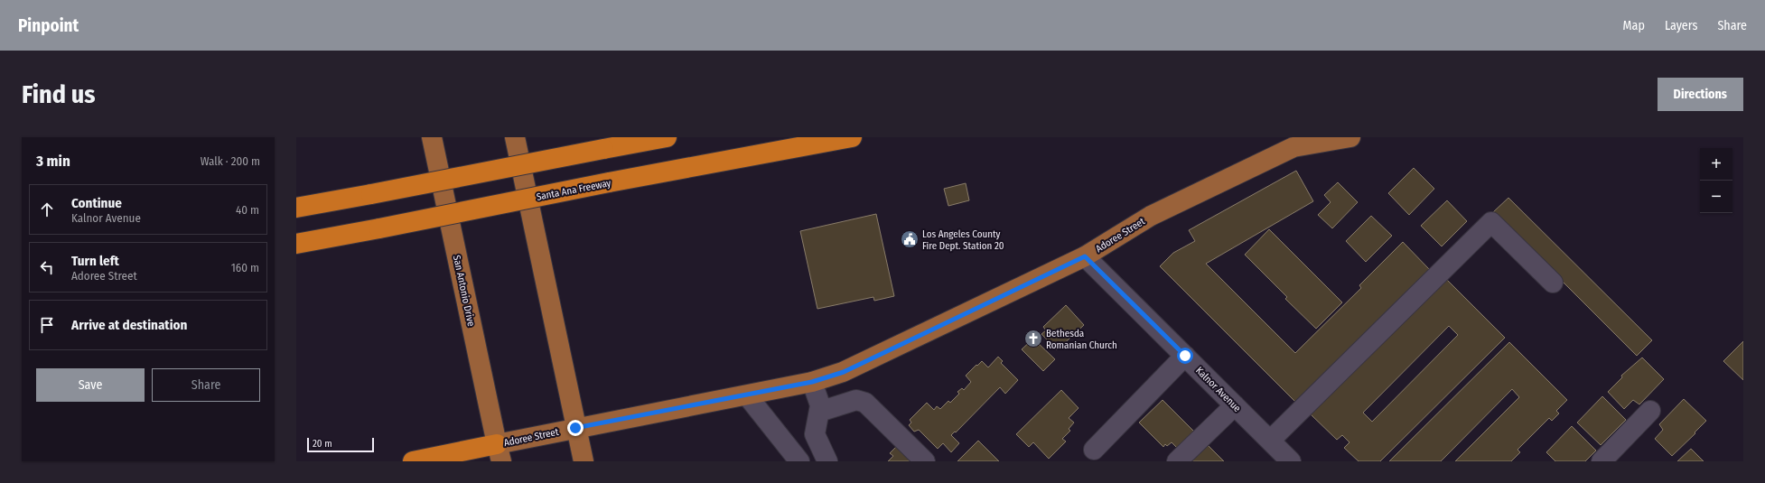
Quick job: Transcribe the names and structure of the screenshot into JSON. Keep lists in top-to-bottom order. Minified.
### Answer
{"streets":{"highway":["Santa Ana Freeway"],"main road":["Adoree Street","San Antonio Drive"],"street":["Kalnor Avenue"]},"crossings":[["Adoree Street","San Antonio Drive"],["Adoree Street","Kalnor Avenue"]],"places":{"public building":["Los Angeles County Fire Dept. Station 20"],"church":["Bethesda Romanian Church"]},"scale_bar":"20 m","page":{"header":"Pinpoint","nav":["Map","Layers","Share"],"buttons":["Directions",["Save","Share"]],"title":"Find us","heading":["3 min","Walk · 200 m"],"map_buttons":["+","−"],"list":[["Continue","Kalnor Avenue","40 m"],["Turn left","Adoree Street","160 m"],"Arrive at destination"],"scale":"20 m"}}
